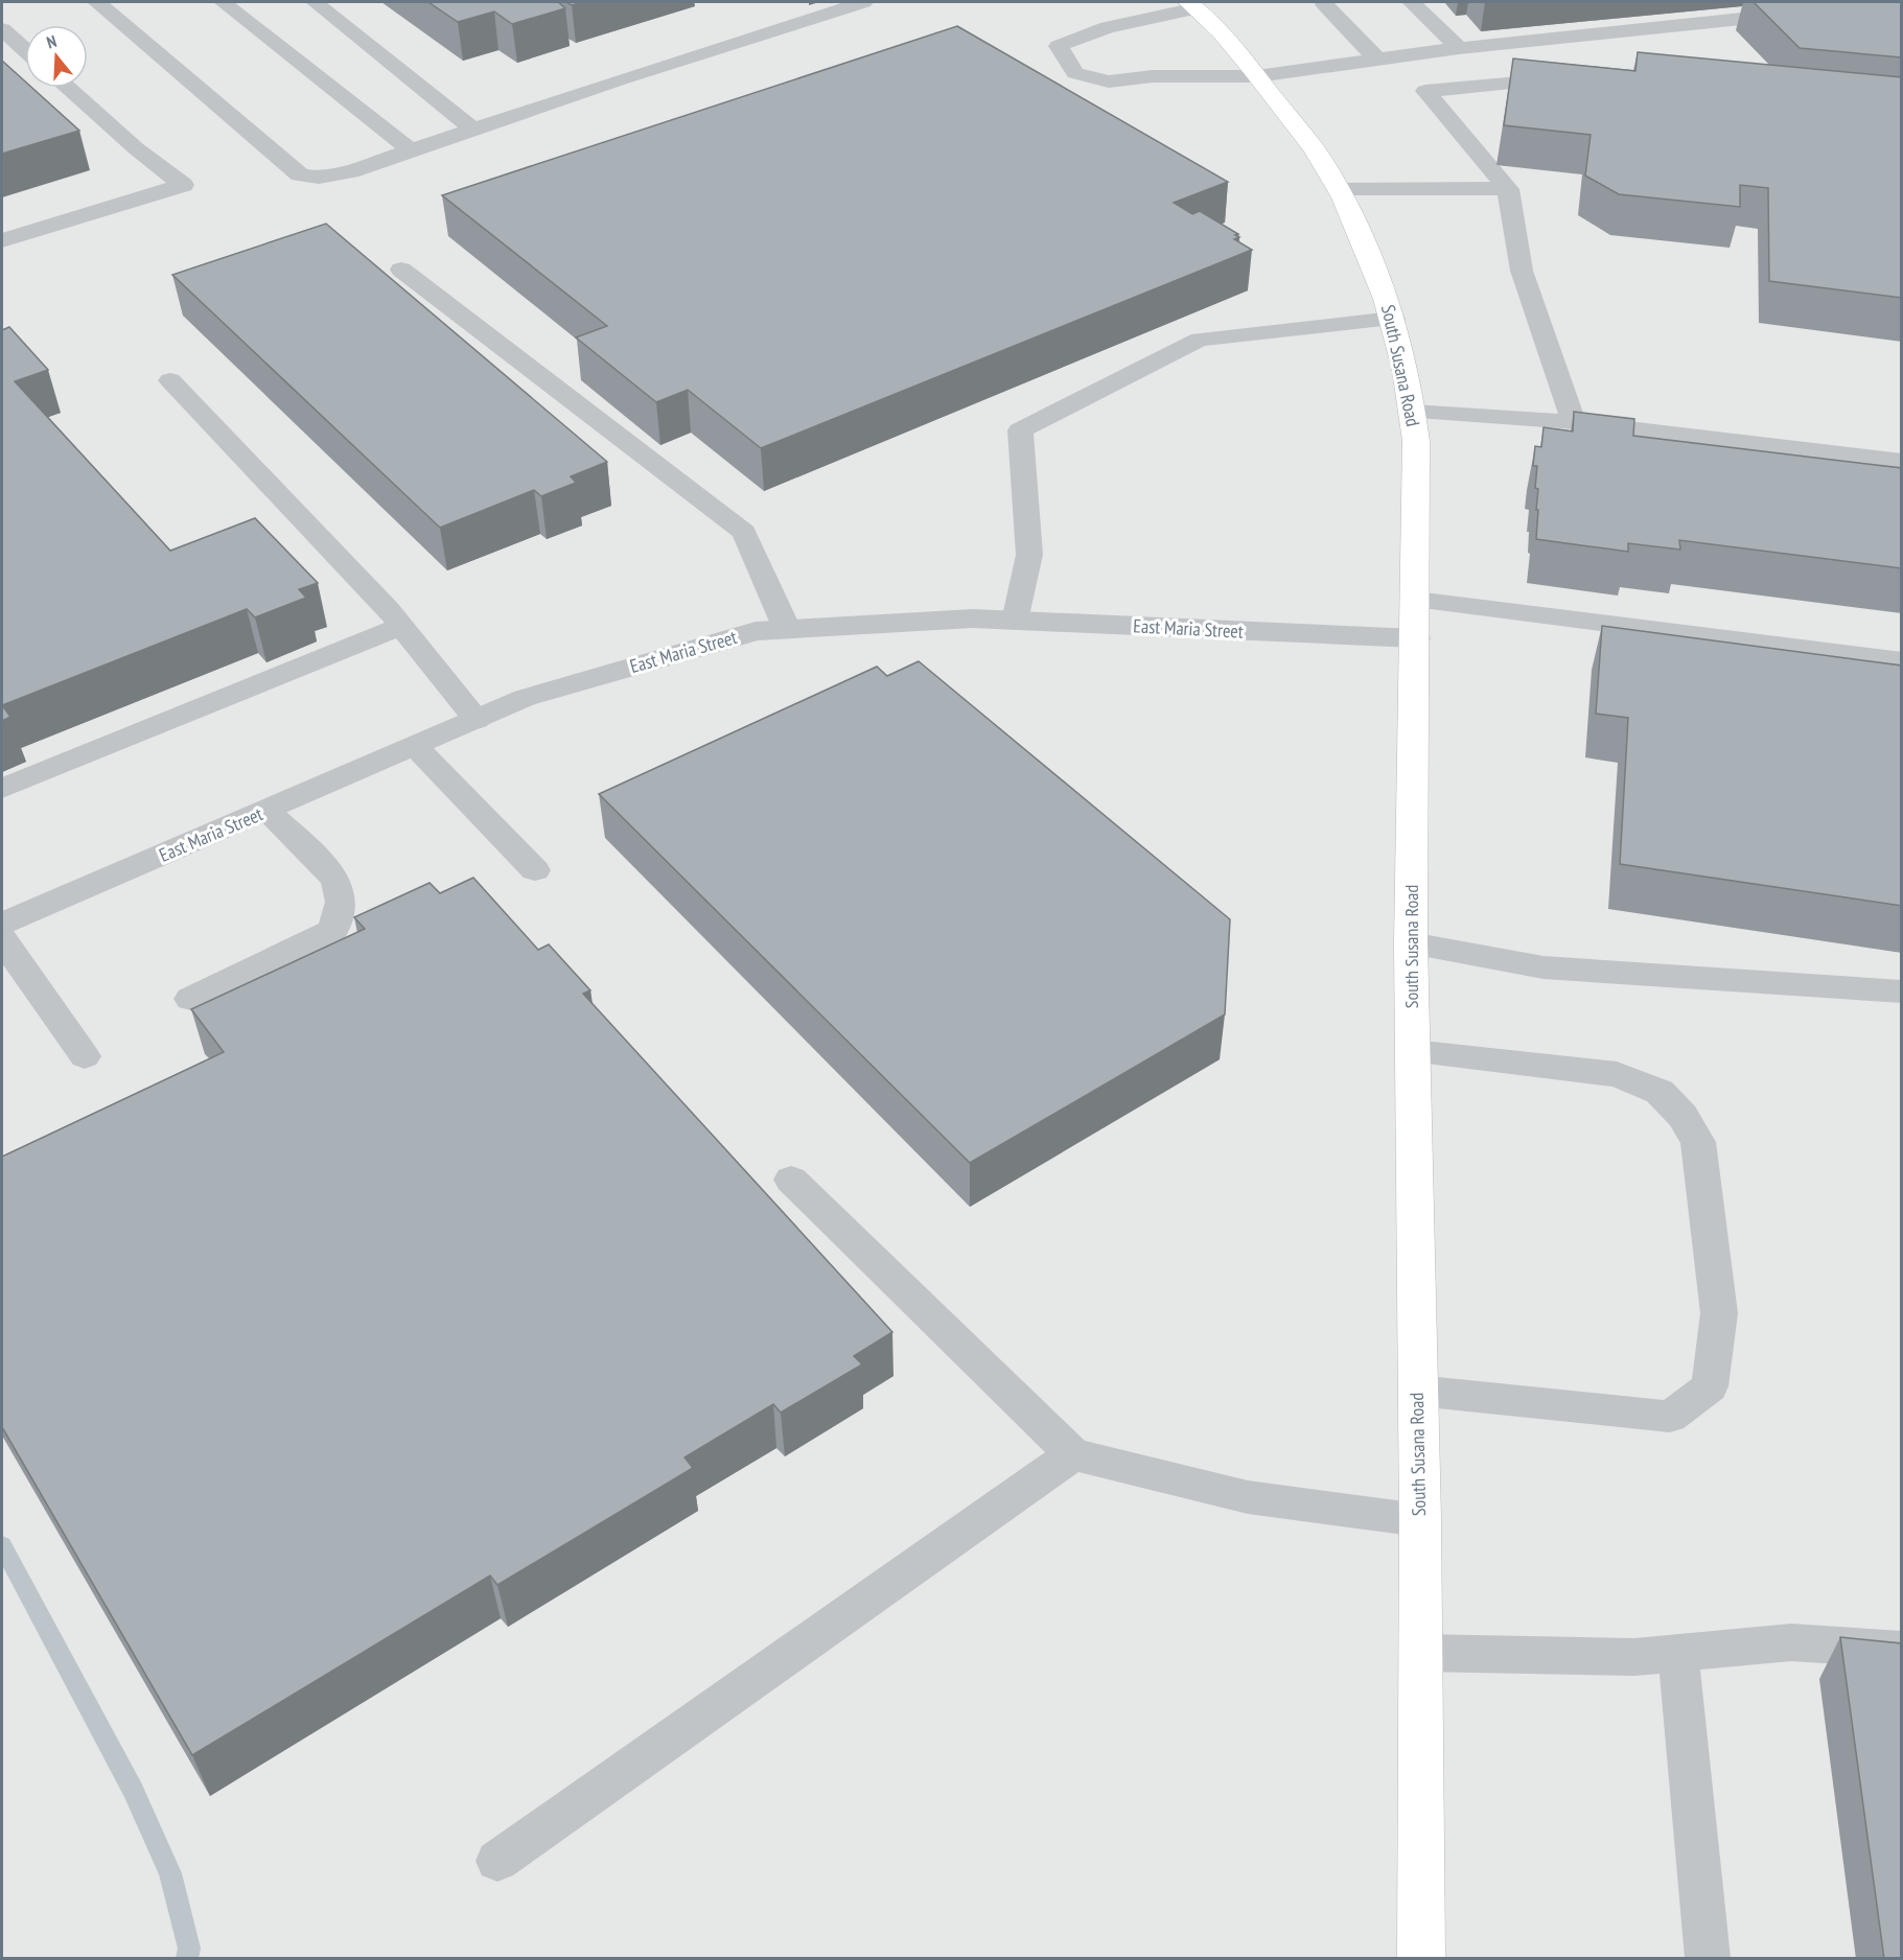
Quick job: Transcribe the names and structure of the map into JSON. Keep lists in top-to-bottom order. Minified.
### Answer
{"streets":{"street":["South Susana Road","East Maria Street"]},"crossings":[["South Susana Road","East Maria Street"]],"north":"top"}
